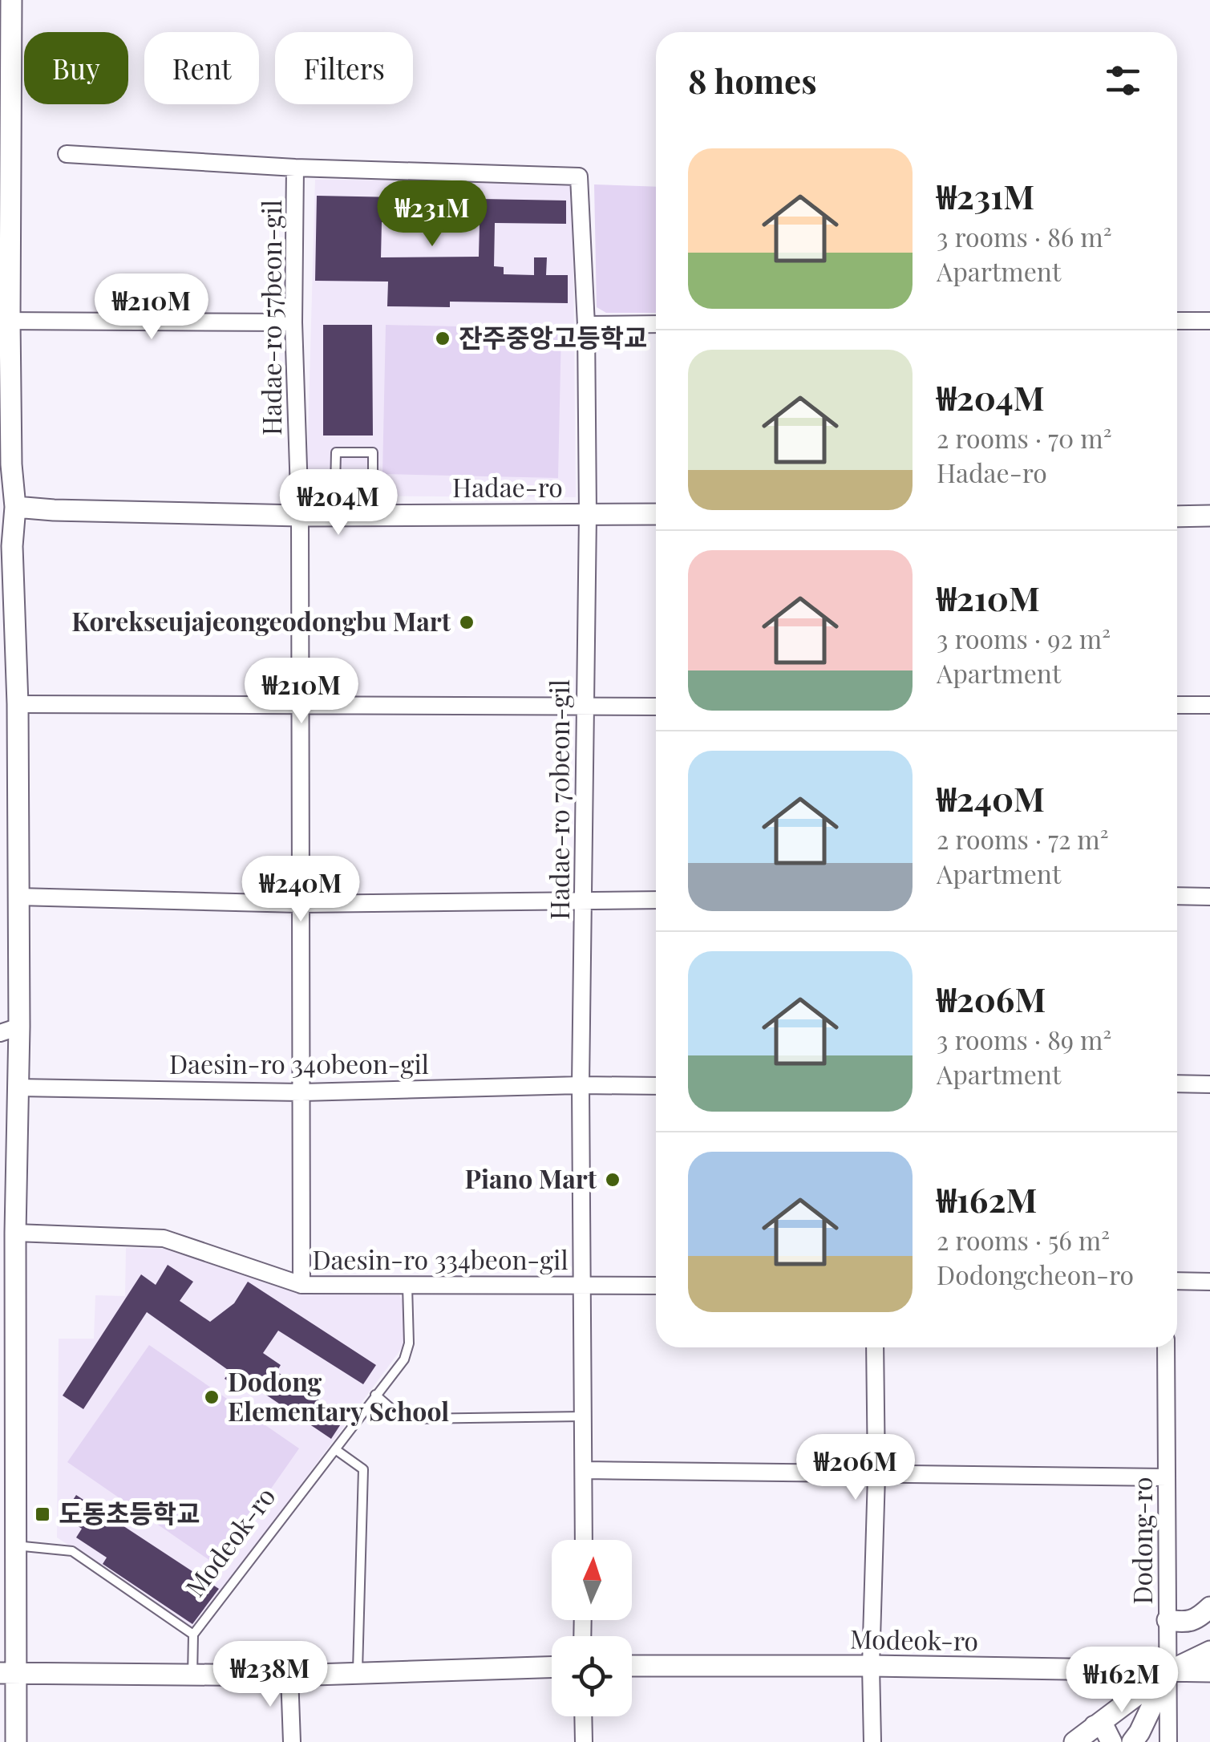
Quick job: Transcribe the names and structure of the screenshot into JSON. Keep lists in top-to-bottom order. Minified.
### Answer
{"streets":{"street":["Hadae-ro 57beon-gil","Hadae-ro","Hadae-ro 70beon-gil","Daesin-ro 340beon-gil","Daesin-ro 334beon-gil","Dodong-ro","Modeok-ro"]},"crossings":[["Hadae-ro 57beon-gil","Hadae-ro"],["Hadae-ro 57beon-gil","Hadae-ro 70beon-gil"],["Hadae-ro 57beon-gil","Daesin-ro 340beon-gil"],["Hadae-ro 57beon-gil","Daesin-ro 334beon-gil"],["Hadae-ro","Hadae-ro 70beon-gil"],["Hadae-ro 70beon-gil","Daesin-ro 340beon-gil"],["Hadae-ro 70beon-gil","Daesin-ro 334beon-gil"],["Daesin-ro 334beon-gil","Modeok-ro"],["Dodong-ro","Modeok-ro"]],"places":{"other":["잔주중앙고등학교","Korekseujajeongeodongbu Mart","Piano Mart","Dodong Elementary School"],"transit":["도동초등학교"]},"north":"top","page":{"chip":["Buy","Rent","Filters"],"heading":"8 homes","list":[{"name":"₩231M","note":"3 rooms · 86 m² · Apartment"},{"name":"₩204M","note":"2 rooms · 70 m² · Hadae-ro"},{"name":"₩210M","note":"3 rooms · 92 m² · Apartment"},{"name":"₩240M","note":"2 rooms · 72 m² · Apartment"},{"name":"₩206M","note":"3 rooms · 89 m² · Apartment"},{"name":"₩162M","note":"2 rooms · 56 m² · Dodongcheon-ro"}],"price":["₩231M","₩210M","₩204M","₩210M","₩240M","₩206M","₩238M","₩162M"]}}
